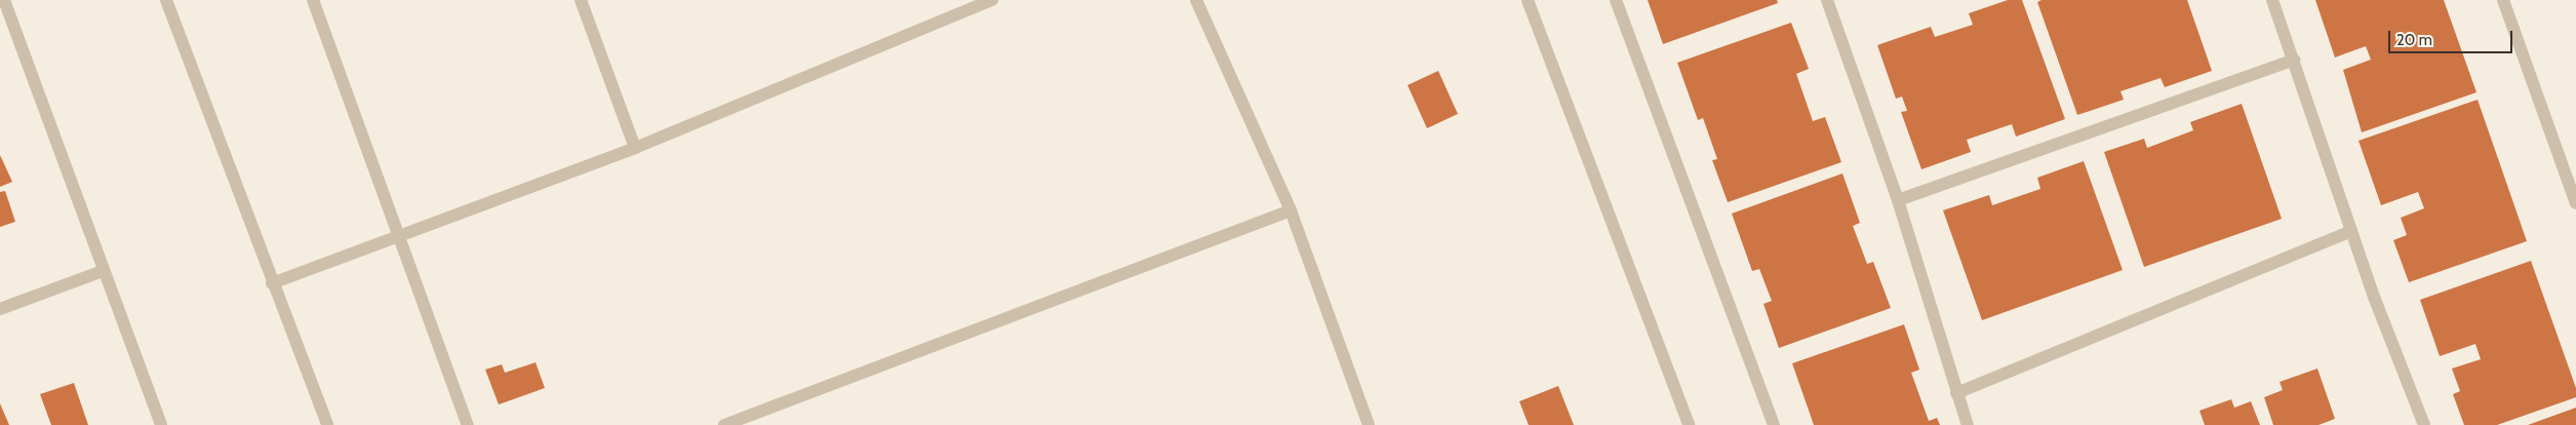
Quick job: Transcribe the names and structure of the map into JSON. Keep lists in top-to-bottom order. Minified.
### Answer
{"scale_bar":"20 m"}
